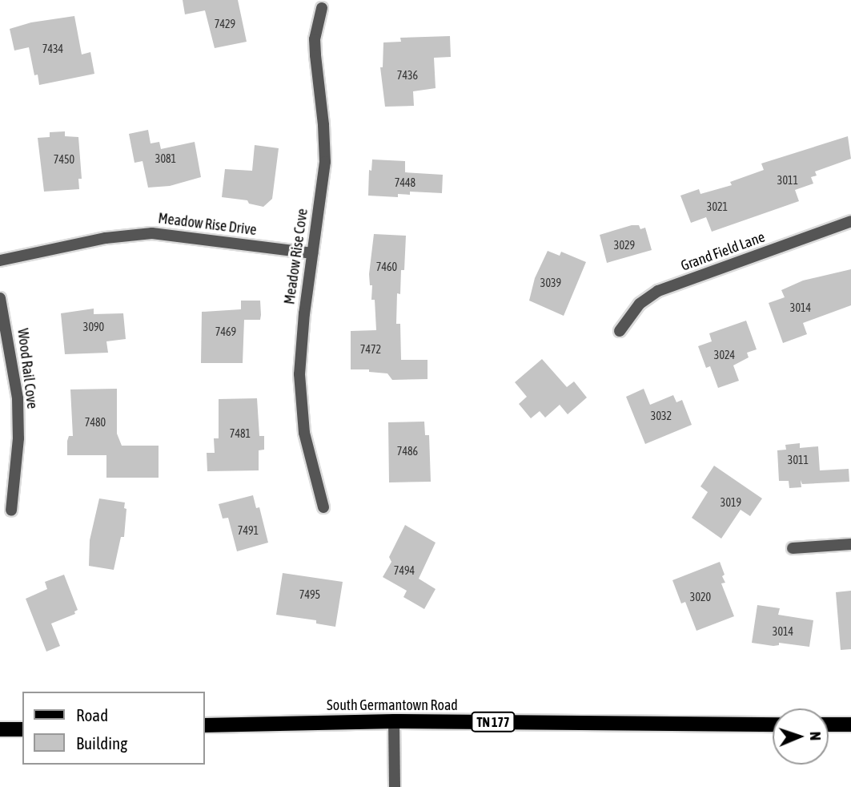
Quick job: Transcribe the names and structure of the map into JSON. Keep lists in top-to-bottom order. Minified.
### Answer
{"streets":{"main road":["South Germantown Road","TN 177"],"street":["Meadow Rise Drive","Grand Field Lane","Meadow Rise Cove","Wood Rail Cove"]},"crossings":[["Meadow Rise Drive","Meadow Rise Cove"]],"house_numbers":["7429","7434","7436","3081","7450","3011","7448","3021","3029","7460","3039","3014","3090","7469","7472","3024","3032","7480","7481","7486","3011","3019","7491","7494","7495","3020","3014"],"legend":["Road","Building"],"north":"right"}
